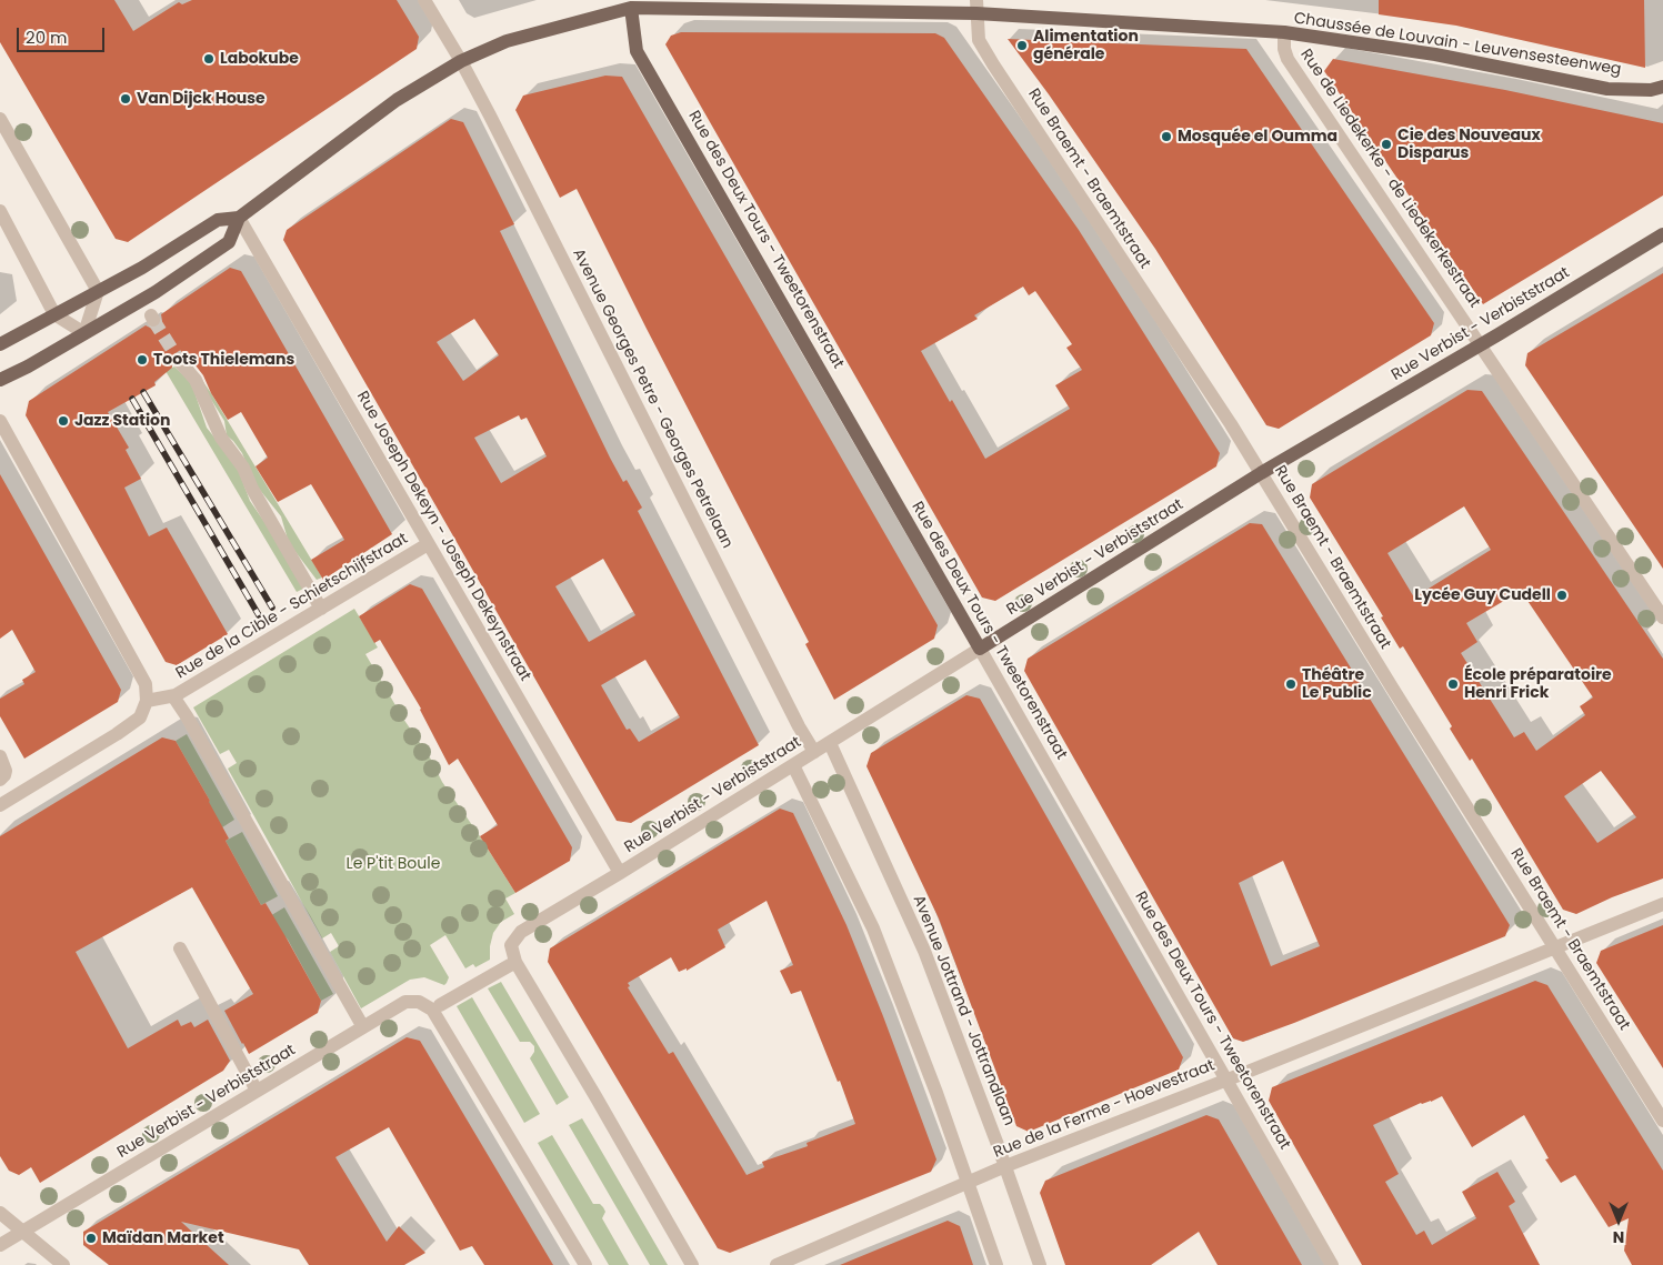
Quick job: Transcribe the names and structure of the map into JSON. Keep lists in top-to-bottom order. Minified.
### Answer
{"streets":{"main road":["Chaussée de Louvain - Leuvensesteenweg","Rue des Deux Tours - Tweetorenstraat","Rue Verbist - Verbiststraat"],"street":["Rue Braemt - Braemtstraat","Rue de Liedekerke - de Liedekerkestraat","Avenue Georges Petre - Georges Petrelaan","Rue Joseph Dekeyn - Joseph Dekeynstraat","Rue de la Cible - Schietschijfstraat","Avenue Jottrand - Jottrandlaan","Rue de la Ferme - Hoevestraat"]},"crossings":[["Chaussée de Louvain - Leuvensesteenweg","Rue Braemt - Braemtstraat"],["Chaussée de Louvain - Leuvensesteenweg","Rue de Liedekerke - de Liedekerkestraat"],["Chaussée de Louvain - Leuvensesteenweg","Rue des Deux Tours - Tweetorenstraat"],["Chaussée de Louvain - Leuvensesteenweg","Avenue Georges Petre - Georges Petrelaan"],["Chaussée de Louvain - Leuvensesteenweg","Rue Joseph Dekeyn - Joseph Dekeynstraat"],["Rue Braemt - Braemtstraat","Rue Verbist - Verbiststraat"],["Rue Braemt - Braemtstraat","Rue de la Ferme - Hoevestraat"],["Rue de Liedekerke - de Liedekerkestraat","Rue Verbist - Verbiststraat"],["Rue des Deux Tours - Tweetorenstraat","Rue Verbist - Verbiststraat"],["Rue des Deux Tours - Tweetorenstraat","Rue de la Ferme - Hoevestraat"],["Rue Verbist - Verbiststraat","Avenue Georges Petre - Georges Petrelaan"],["Rue Verbist - Verbiststraat","Rue Joseph Dekeyn - Joseph Dekeynstraat"],["Rue Verbist - Verbiststraat","Avenue Jottrand - Jottrandlaan"],["Rue Joseph Dekeyn - Joseph Dekeynstraat","Rue de la Cible - Schietschijfstraat"],["Avenue Jottrand - Jottrandlaan","Rue de la Ferme - Hoevestraat"]],"parks":["Le P'tit Boule"],"places":["Alimentation générale","Labokube","Van Dijck House","Mosquée el Oumma","Cie des Nouveaux Disparus","Toots Thielemans","Jazz Station","Lycée Guy Cudell","Théâtre Le Public","École préparatoire Henri Frick","Maïdan Market"],"scale_bar":"20 m","north":"bottom"}
